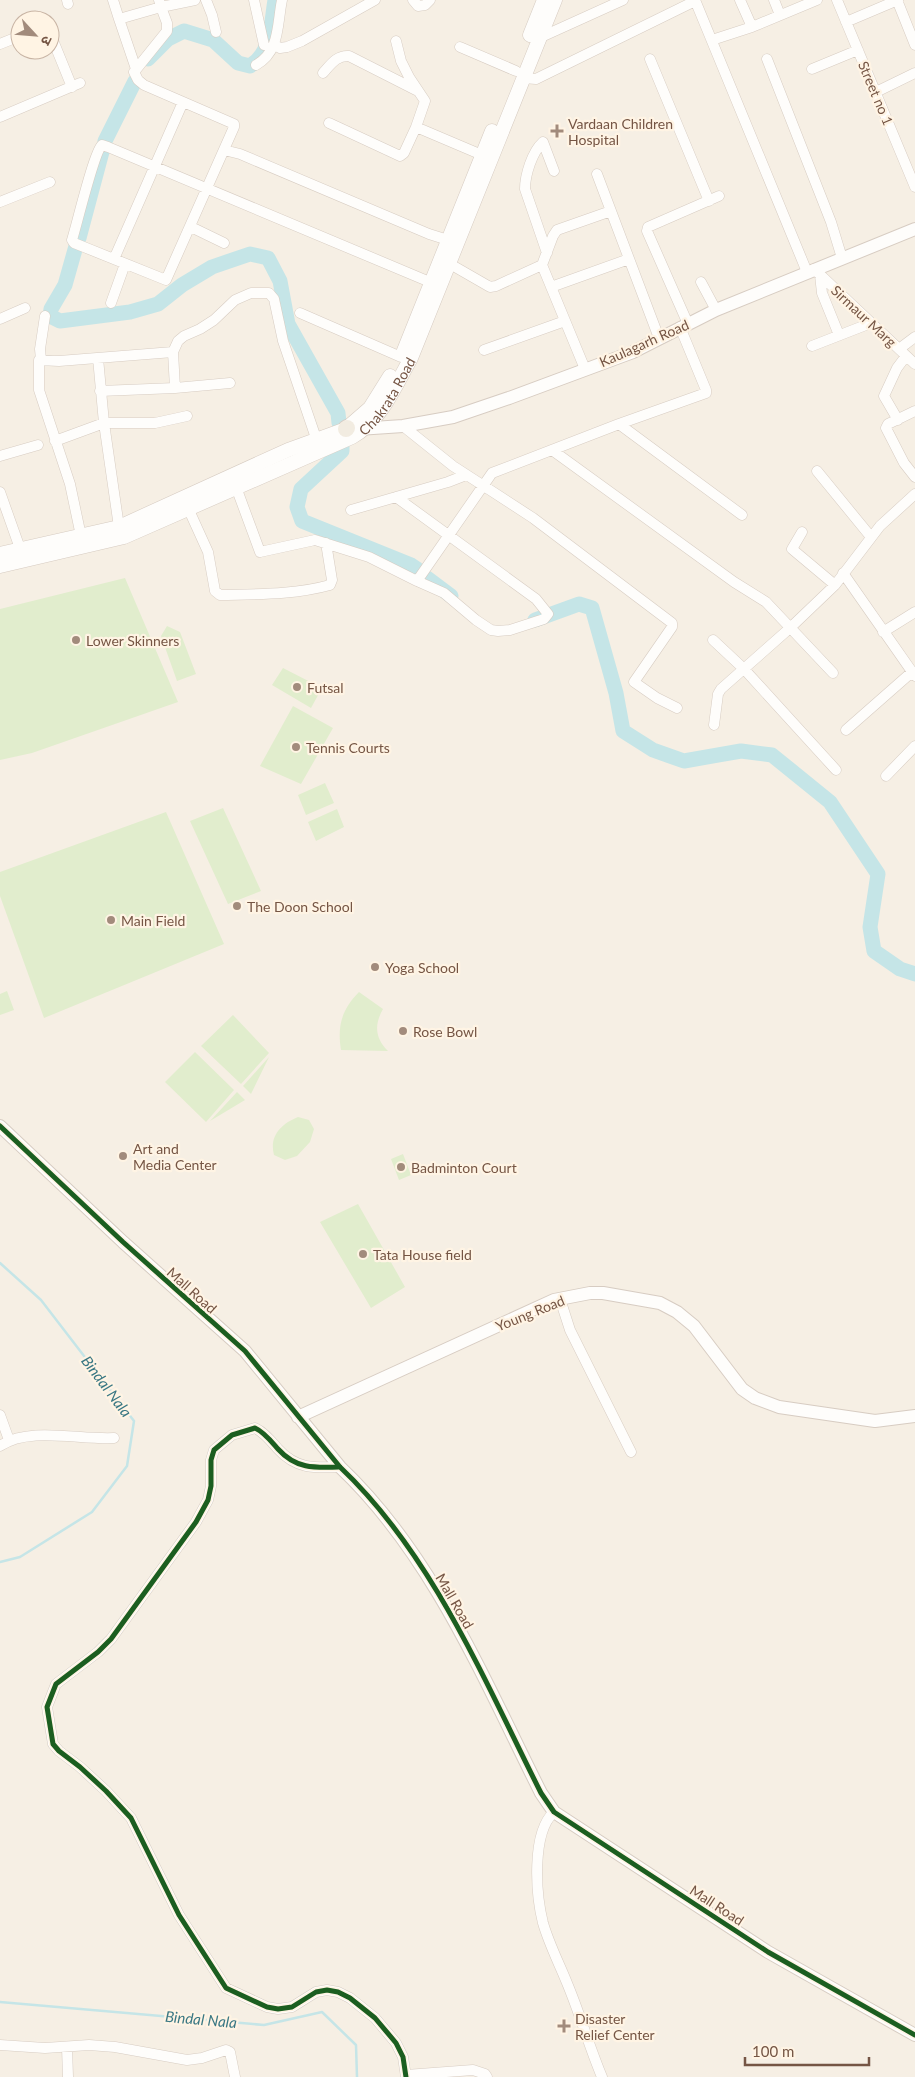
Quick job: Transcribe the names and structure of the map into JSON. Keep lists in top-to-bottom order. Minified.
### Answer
{"streets":{"main road":["Chakrata Road"],"street":["Street no 1","Sirmaur Marg","Kaulagarh Road","Mall Road","Young Road"]},"crossings":[["Sirmaur Marg","Kaulagarh Road"],["Kaulagarh Road","Chakrata Road"],["Mall Road","Young Road"]],"water":["Bindal Nala"],"places":{"health":["Vardaan Children Hospital","Disaster Relief Center"],"other":["Lower Skinners","Futsal","Tennis Courts","The Doon School","Main Field","Yoga School","Rose Bowl","Art and Media Center","Badminton Court","Tata House field"]},"scale_bar":"100 m","north":"bottom right"}
